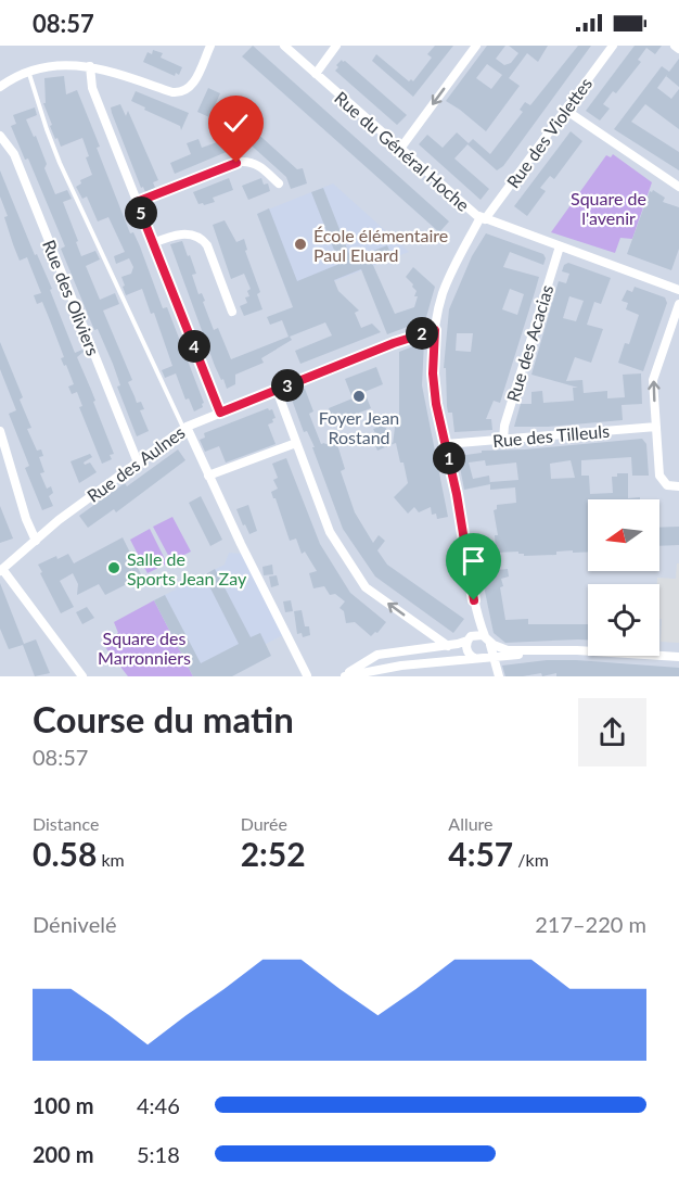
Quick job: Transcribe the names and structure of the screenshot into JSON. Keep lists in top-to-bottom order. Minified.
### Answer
{"streets":{"street":["Rue des Violettes","Rue du Général Hoche","Rue des Oliviers","Rue des Acacias","Rue des Tilleuls","Rue des Aulnes"]},"crossings":[["Rue des Violettes","Rue du Général Hoche"],["Rue des Violettes","Rue des Tilleuls"],["Rue des Violettes","Rue des Aulnes"],["Rue du Général Hoche","Rue des Acacias"],["Rue des Oliviers","Rue des Aulnes"],["Rue des Acacias","Rue des Tilleuls"]],"parks":["Square de l'avenir","Square des Marronniers"],"places":["École élémentaire Paul Eluard","Foyer Jean Rostand","Salle de Sports Jean Zay"],"north":"left","page":{"status":"08:57","pins":["5","2","4","3","1"],"heading":["Course du matin","08:57"],"stats":[["Distance","0.58 km"],["Durée","2:52"],["Allure","4:57 /km"]],"chart":["Dénivelé","217–220 m"],"list":[{"name":"100 m","note":"4:46"},{"name":"200 m","note":"5:18"}]}}
